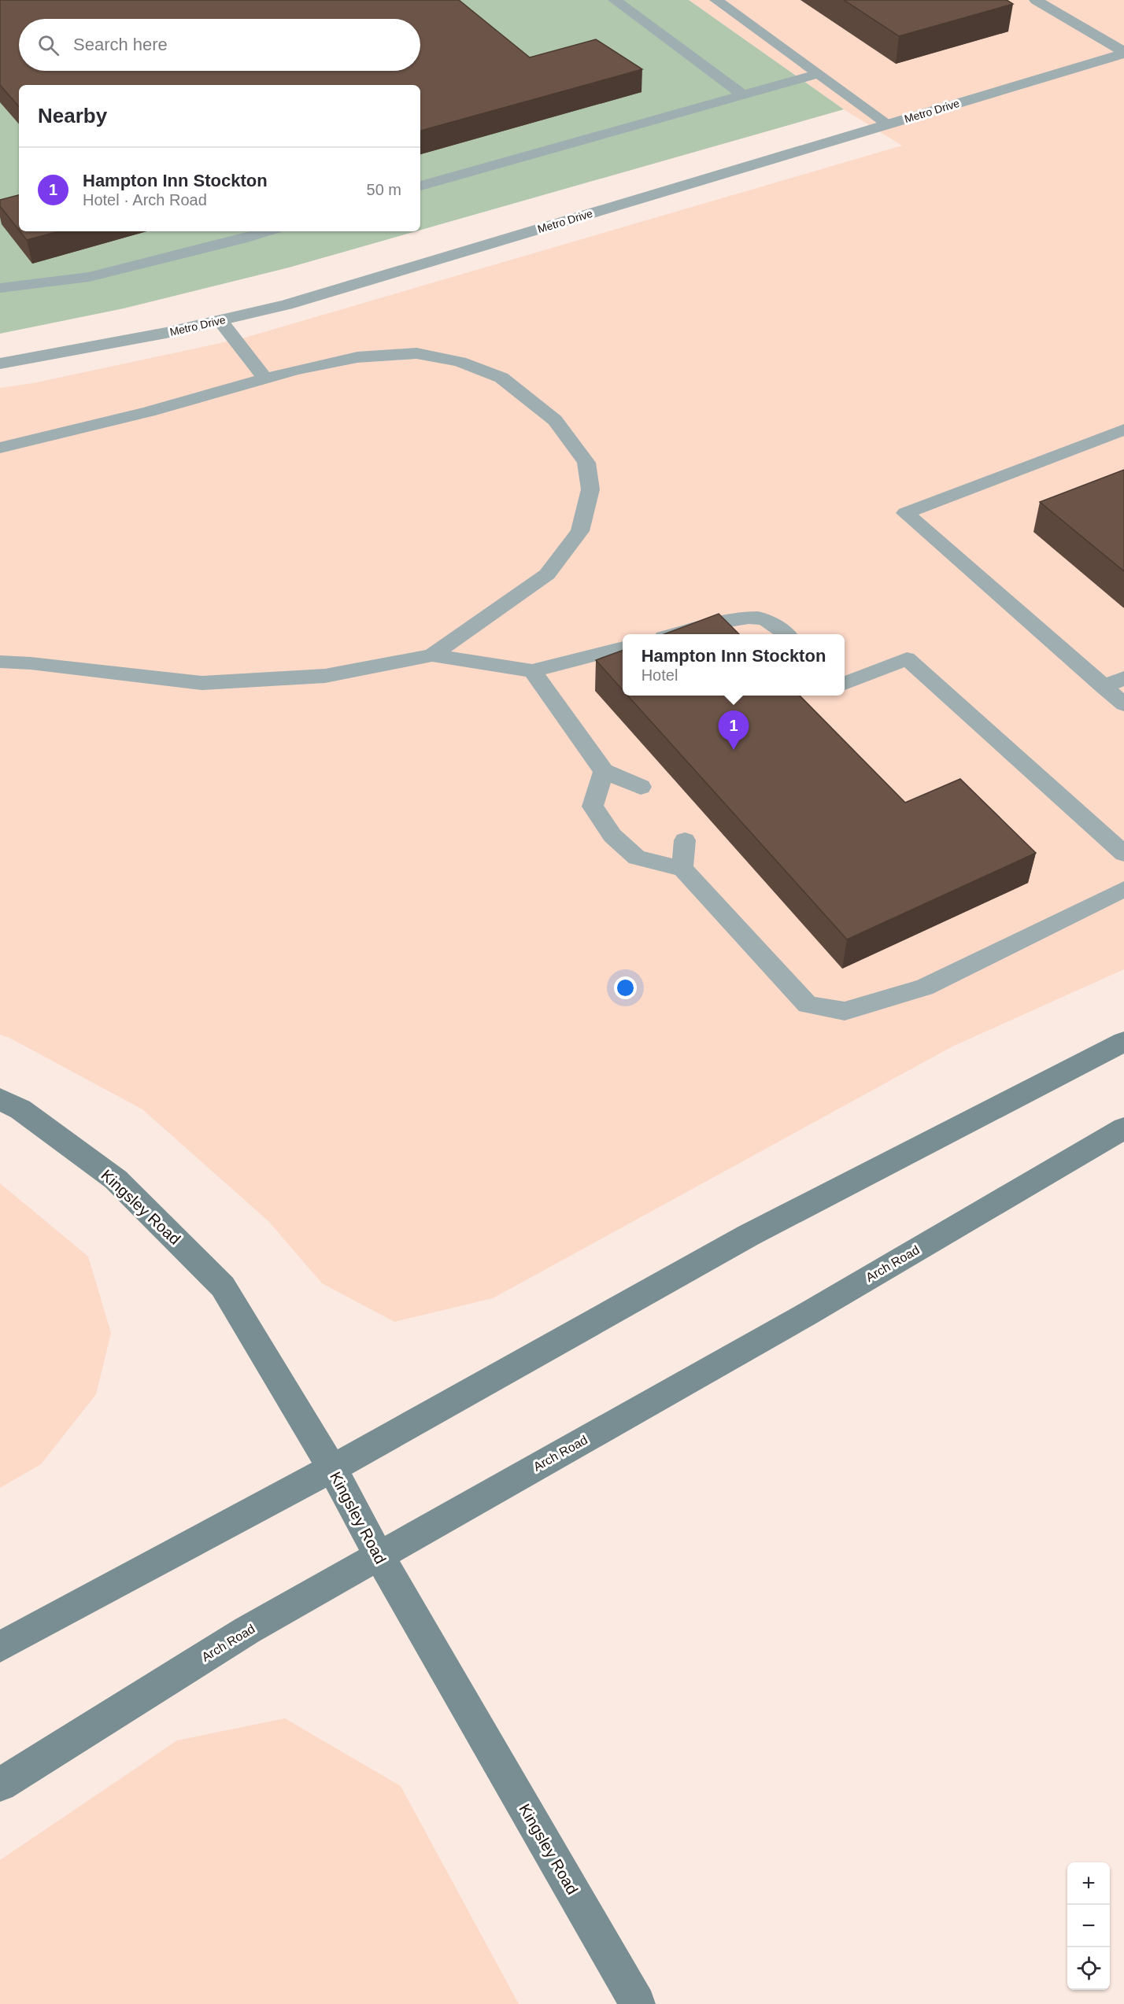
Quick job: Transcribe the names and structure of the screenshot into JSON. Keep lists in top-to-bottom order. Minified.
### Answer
{"streets":{"street":["Metro Drive","Kingsley Road","Arch Road"]},"crossings":[["Kingsley Road","Arch Road"]],"page":{"search":"Search here","heading":"Nearby","list":[{"mark":"1","name":"Hampton Inn Stockton","note":"Hotel · Arch Road","value":"50 m"}],"popup":["Hampton Inn Stockton","Hotel"],"pins":"1","map_buttons":["+","−"]}}
